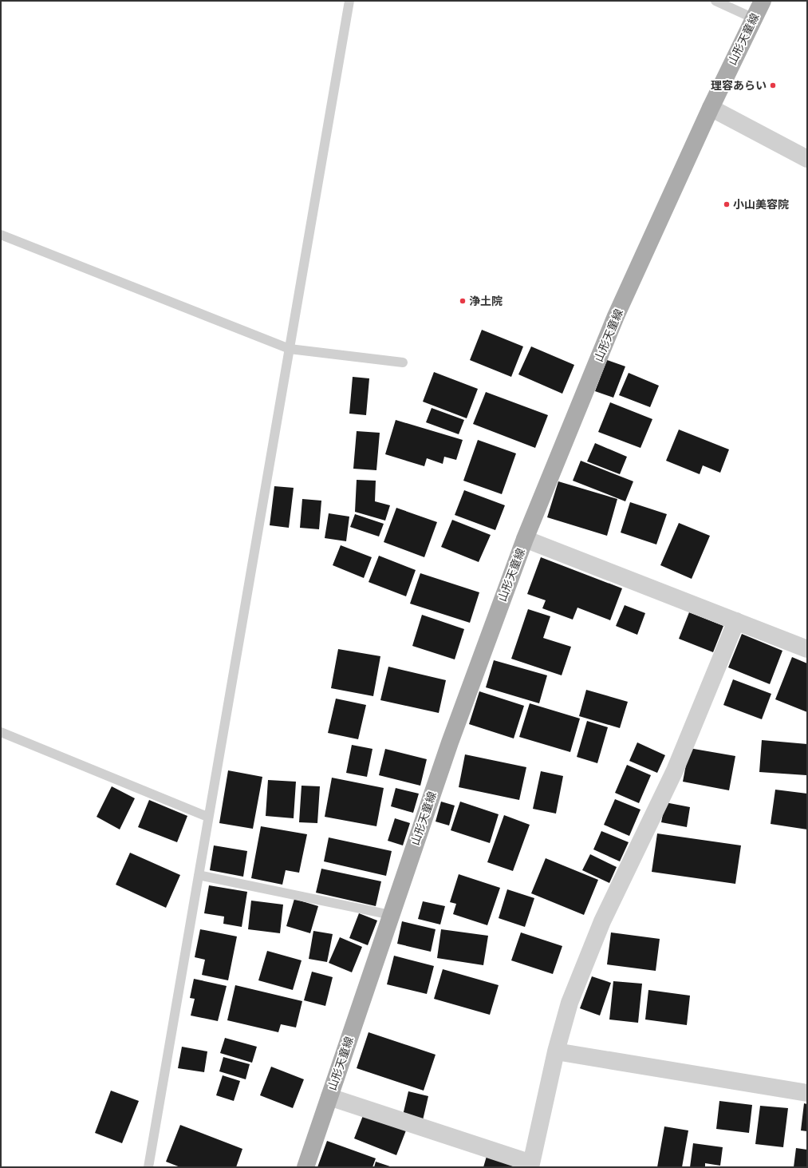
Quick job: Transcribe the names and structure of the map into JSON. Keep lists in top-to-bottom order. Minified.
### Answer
{"streets":{"main road":["山形天童線"]},"places":["理容あらい","小山美容院","浄土院"]}
